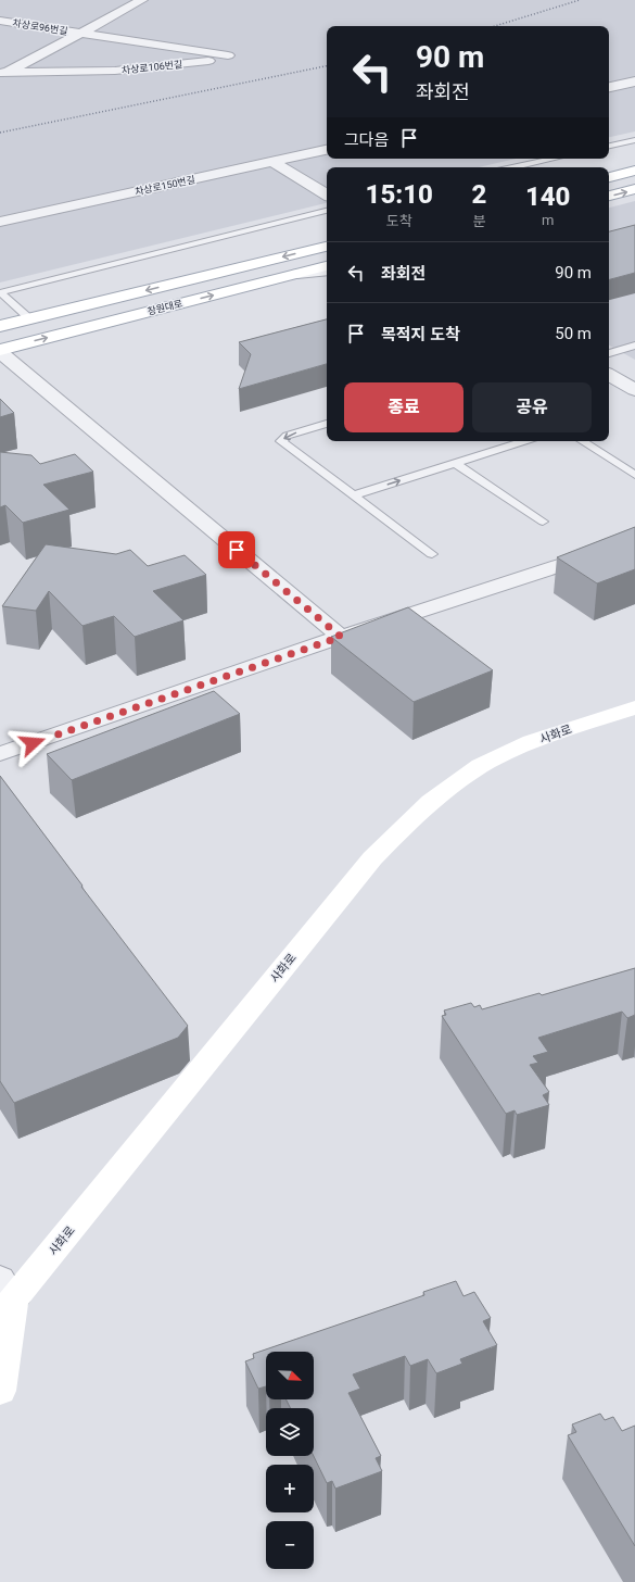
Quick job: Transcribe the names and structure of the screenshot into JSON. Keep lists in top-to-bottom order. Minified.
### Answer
{"streets":{"main road":["창원대로","사화로"],"street":["차상로96번길","차상로106번길","차상로150번길"]},"crossings":[["차상로96번길","차상로106번길"]],"north":"bottom right","page":{"turn":["90 m","좌회전"],"then":"그다음","eta":["15:10","도착","2","분","140","m"],"list":[{"name":"좌회전","value":"90 m"},{"name":"목적지 도착","value":"50 m"}],"buttons":["종료","공유"],"map_buttons":["+","−"]}}
